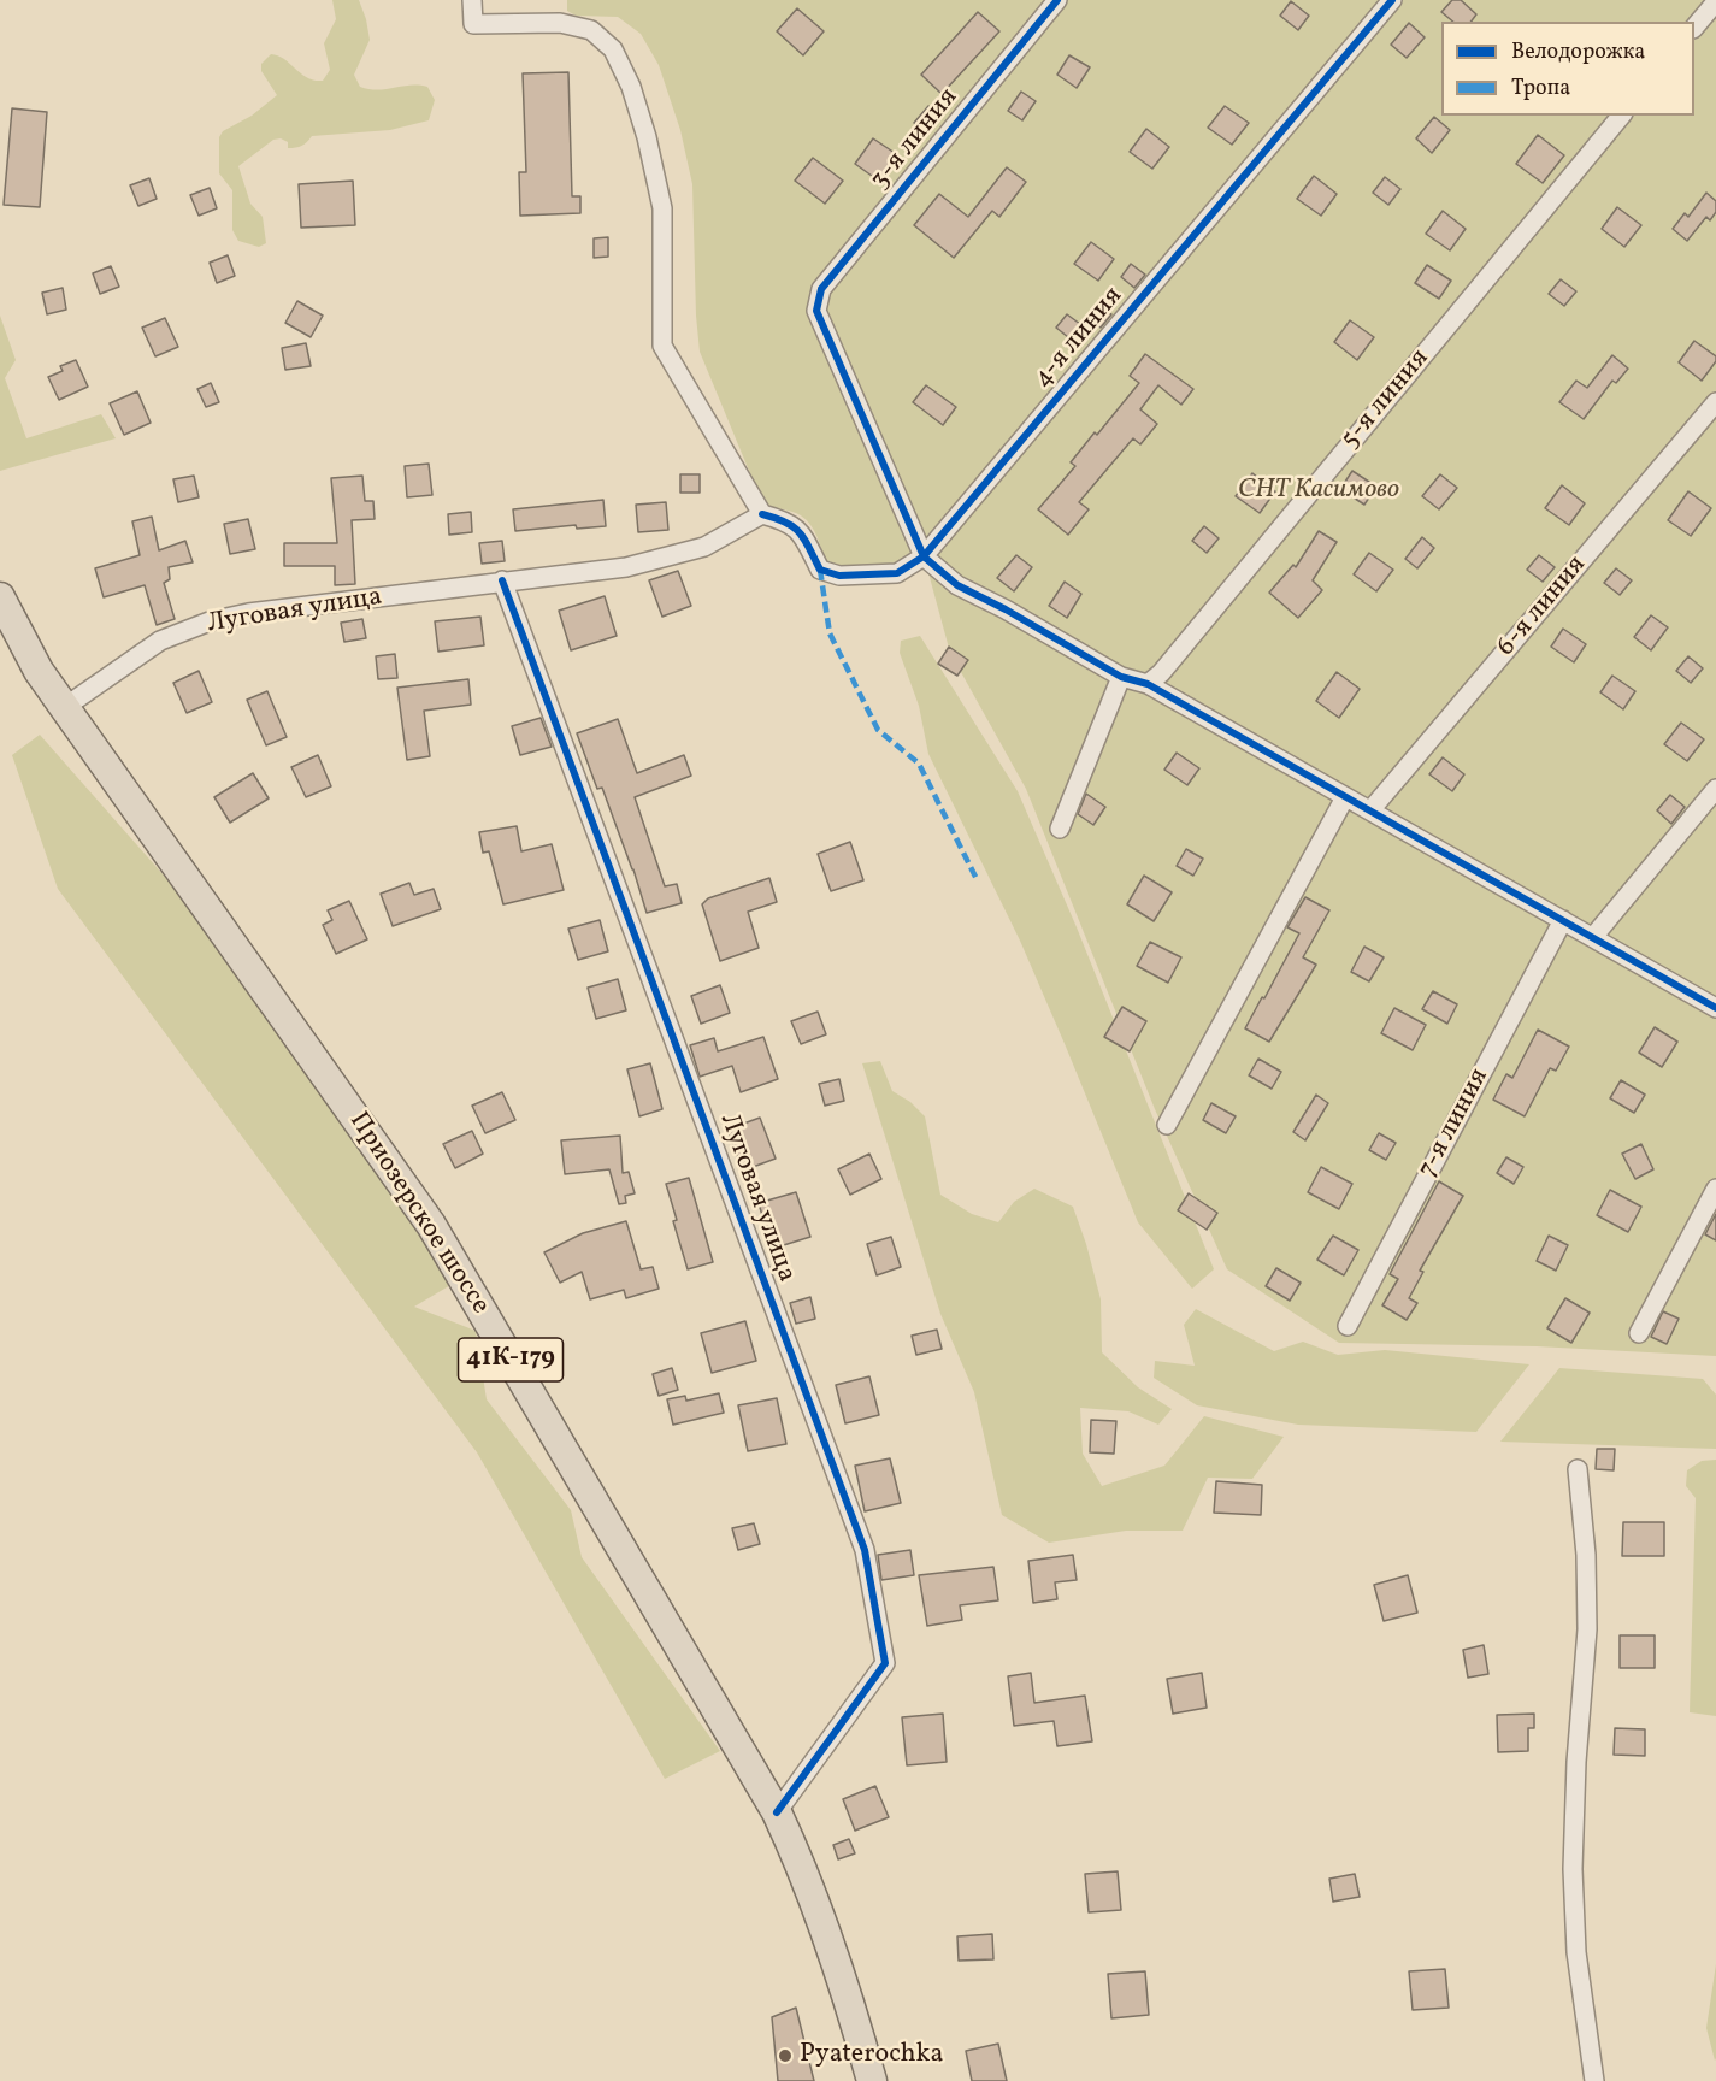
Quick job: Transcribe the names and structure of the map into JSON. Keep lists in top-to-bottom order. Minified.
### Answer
{"streets":{"main road":["Приозерское шоссе","41К-179"],"street":["3-я линия","4-я линия","5-я линия","6-я линия","Луговая улица","7-я линия"]},"crossings":[["3-я линия","4-я линия"],["4-я линия","Луговая улица"],["Луговая улица","Приозерское шоссе"]],"parks":["СНТ Касимово"],"places":["Pyaterochka"],"legend":["Велодорожка","Тропа"]}
